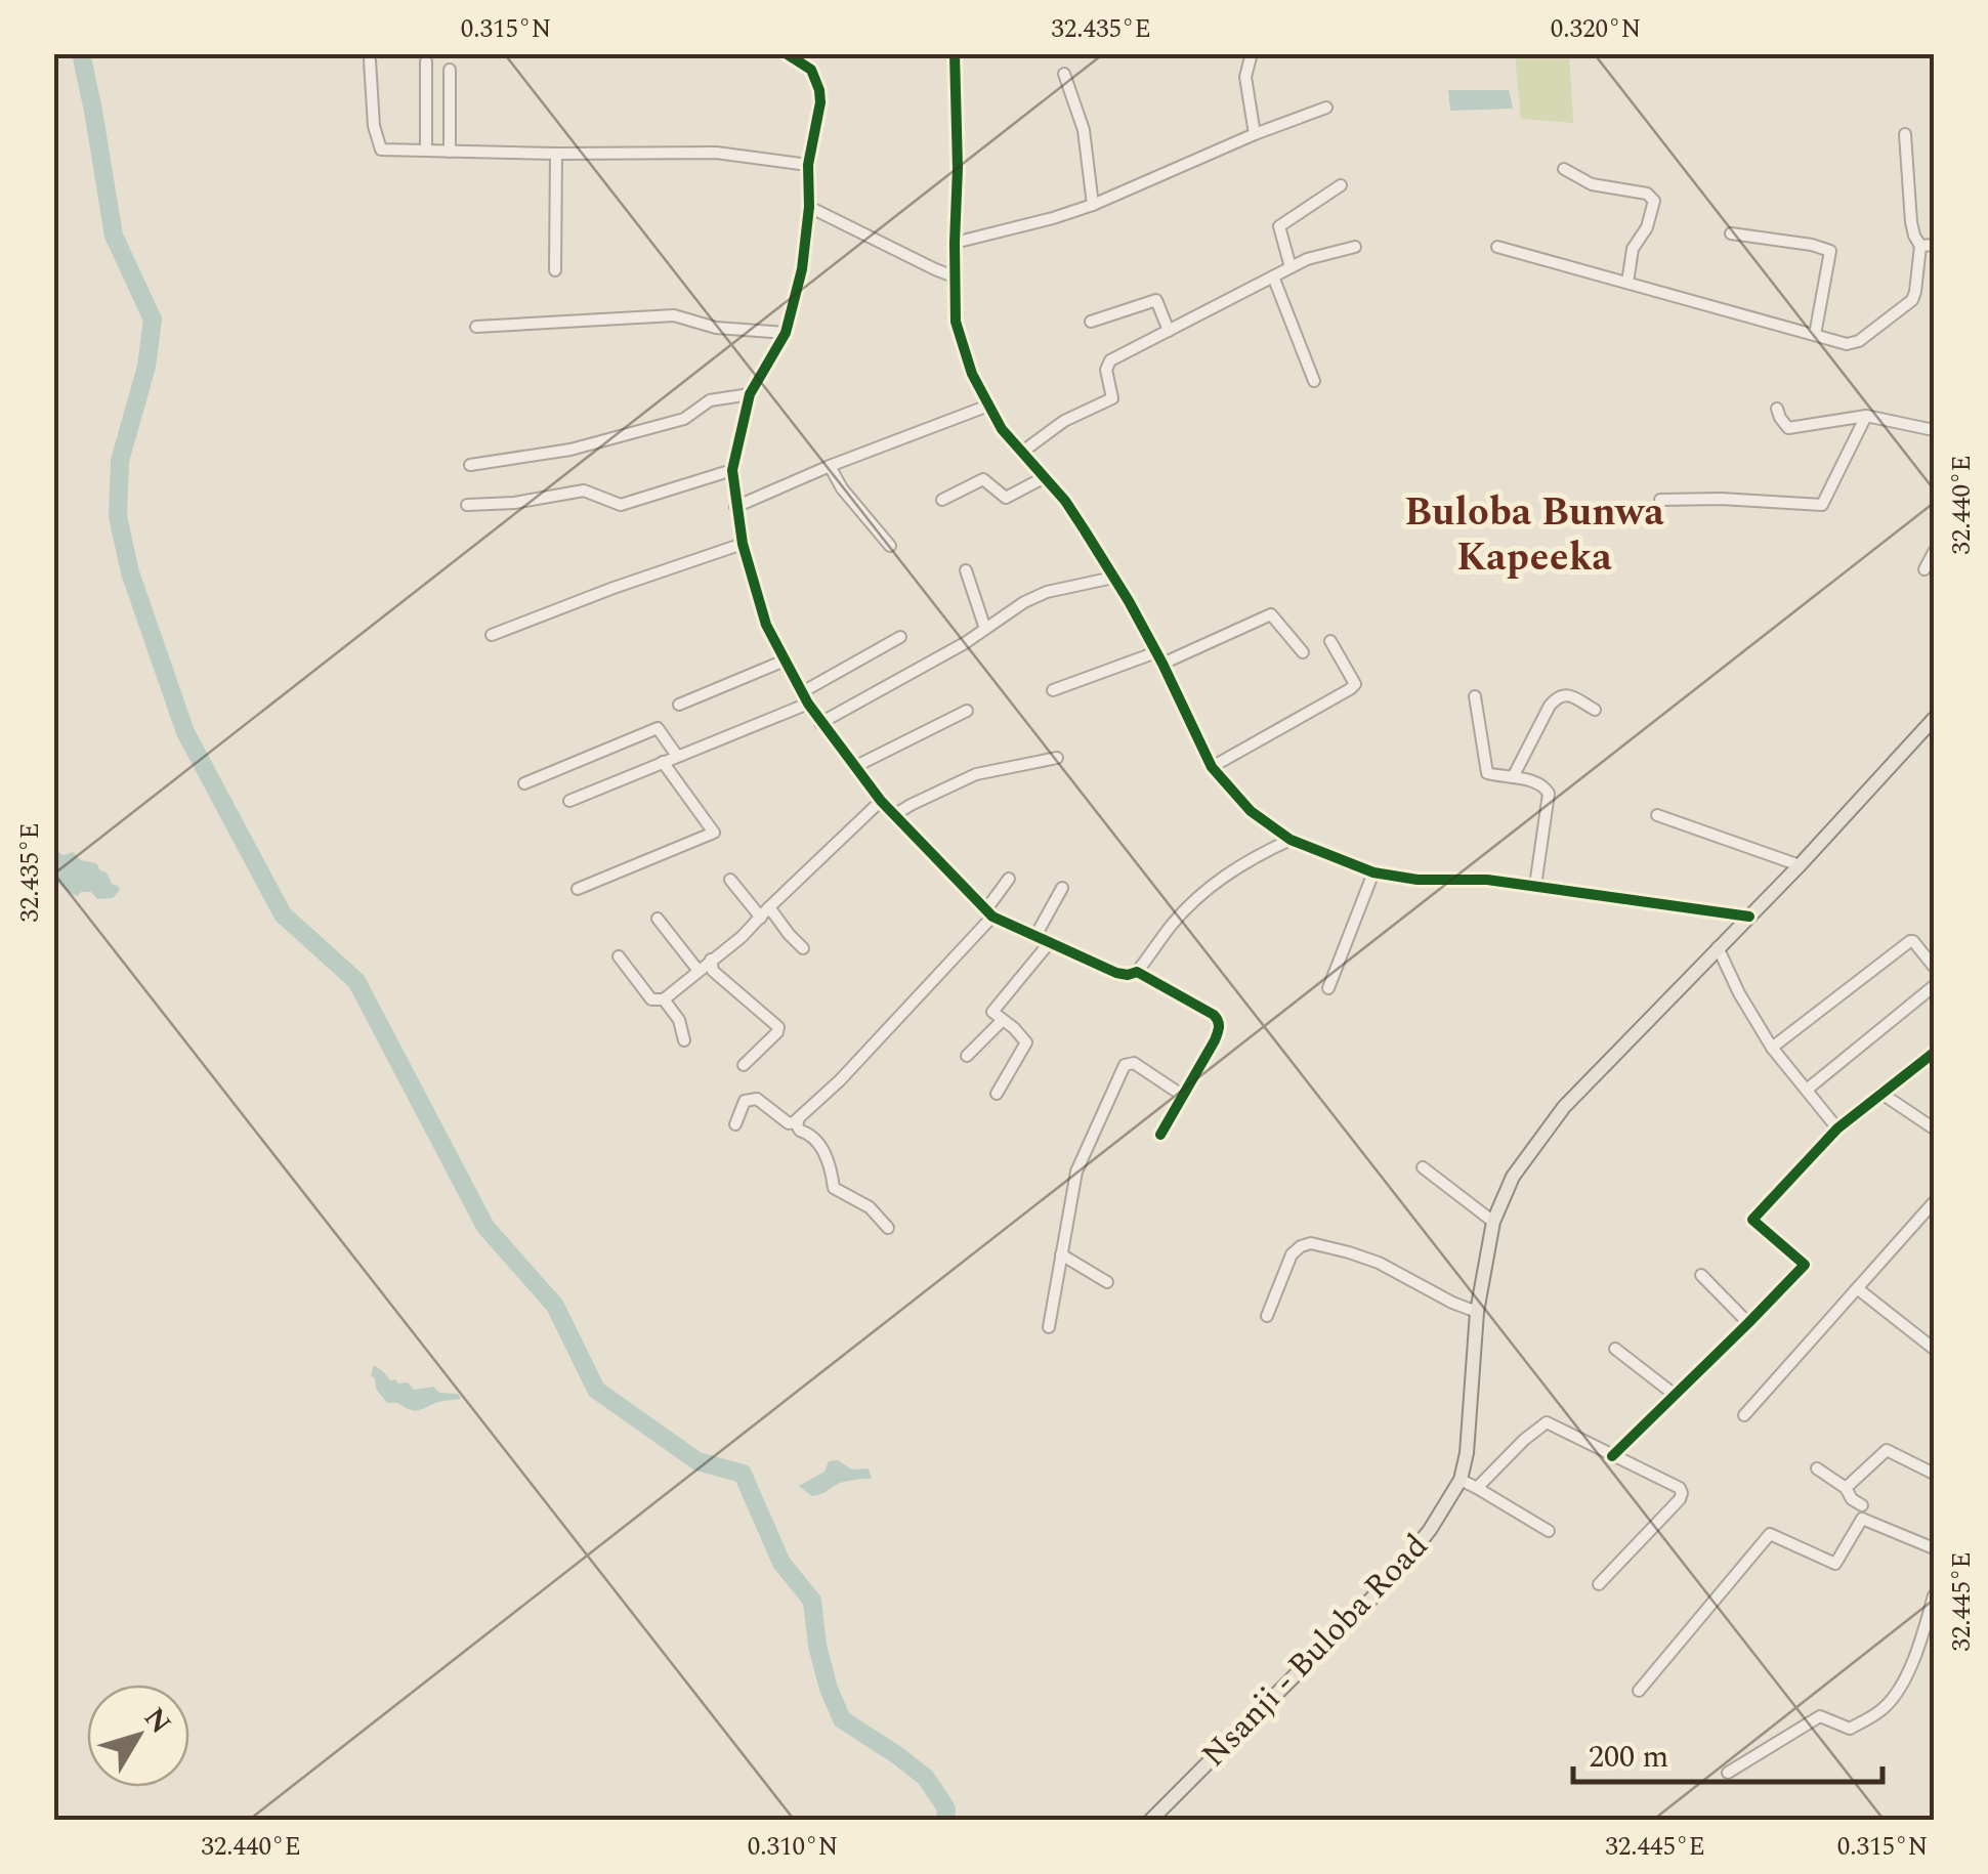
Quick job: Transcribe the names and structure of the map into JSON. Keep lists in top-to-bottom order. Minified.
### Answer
{"streets":{"main road":["Nsanji - Buloba Road"]},"districts":["Buloba Bunwa Kapeeka"],"scale_bar":"200 m","north":"top right","coordinates":["0.315°N","32.435°E","0.320°N","32.440°E","32.445°E","0.310°N"]}
